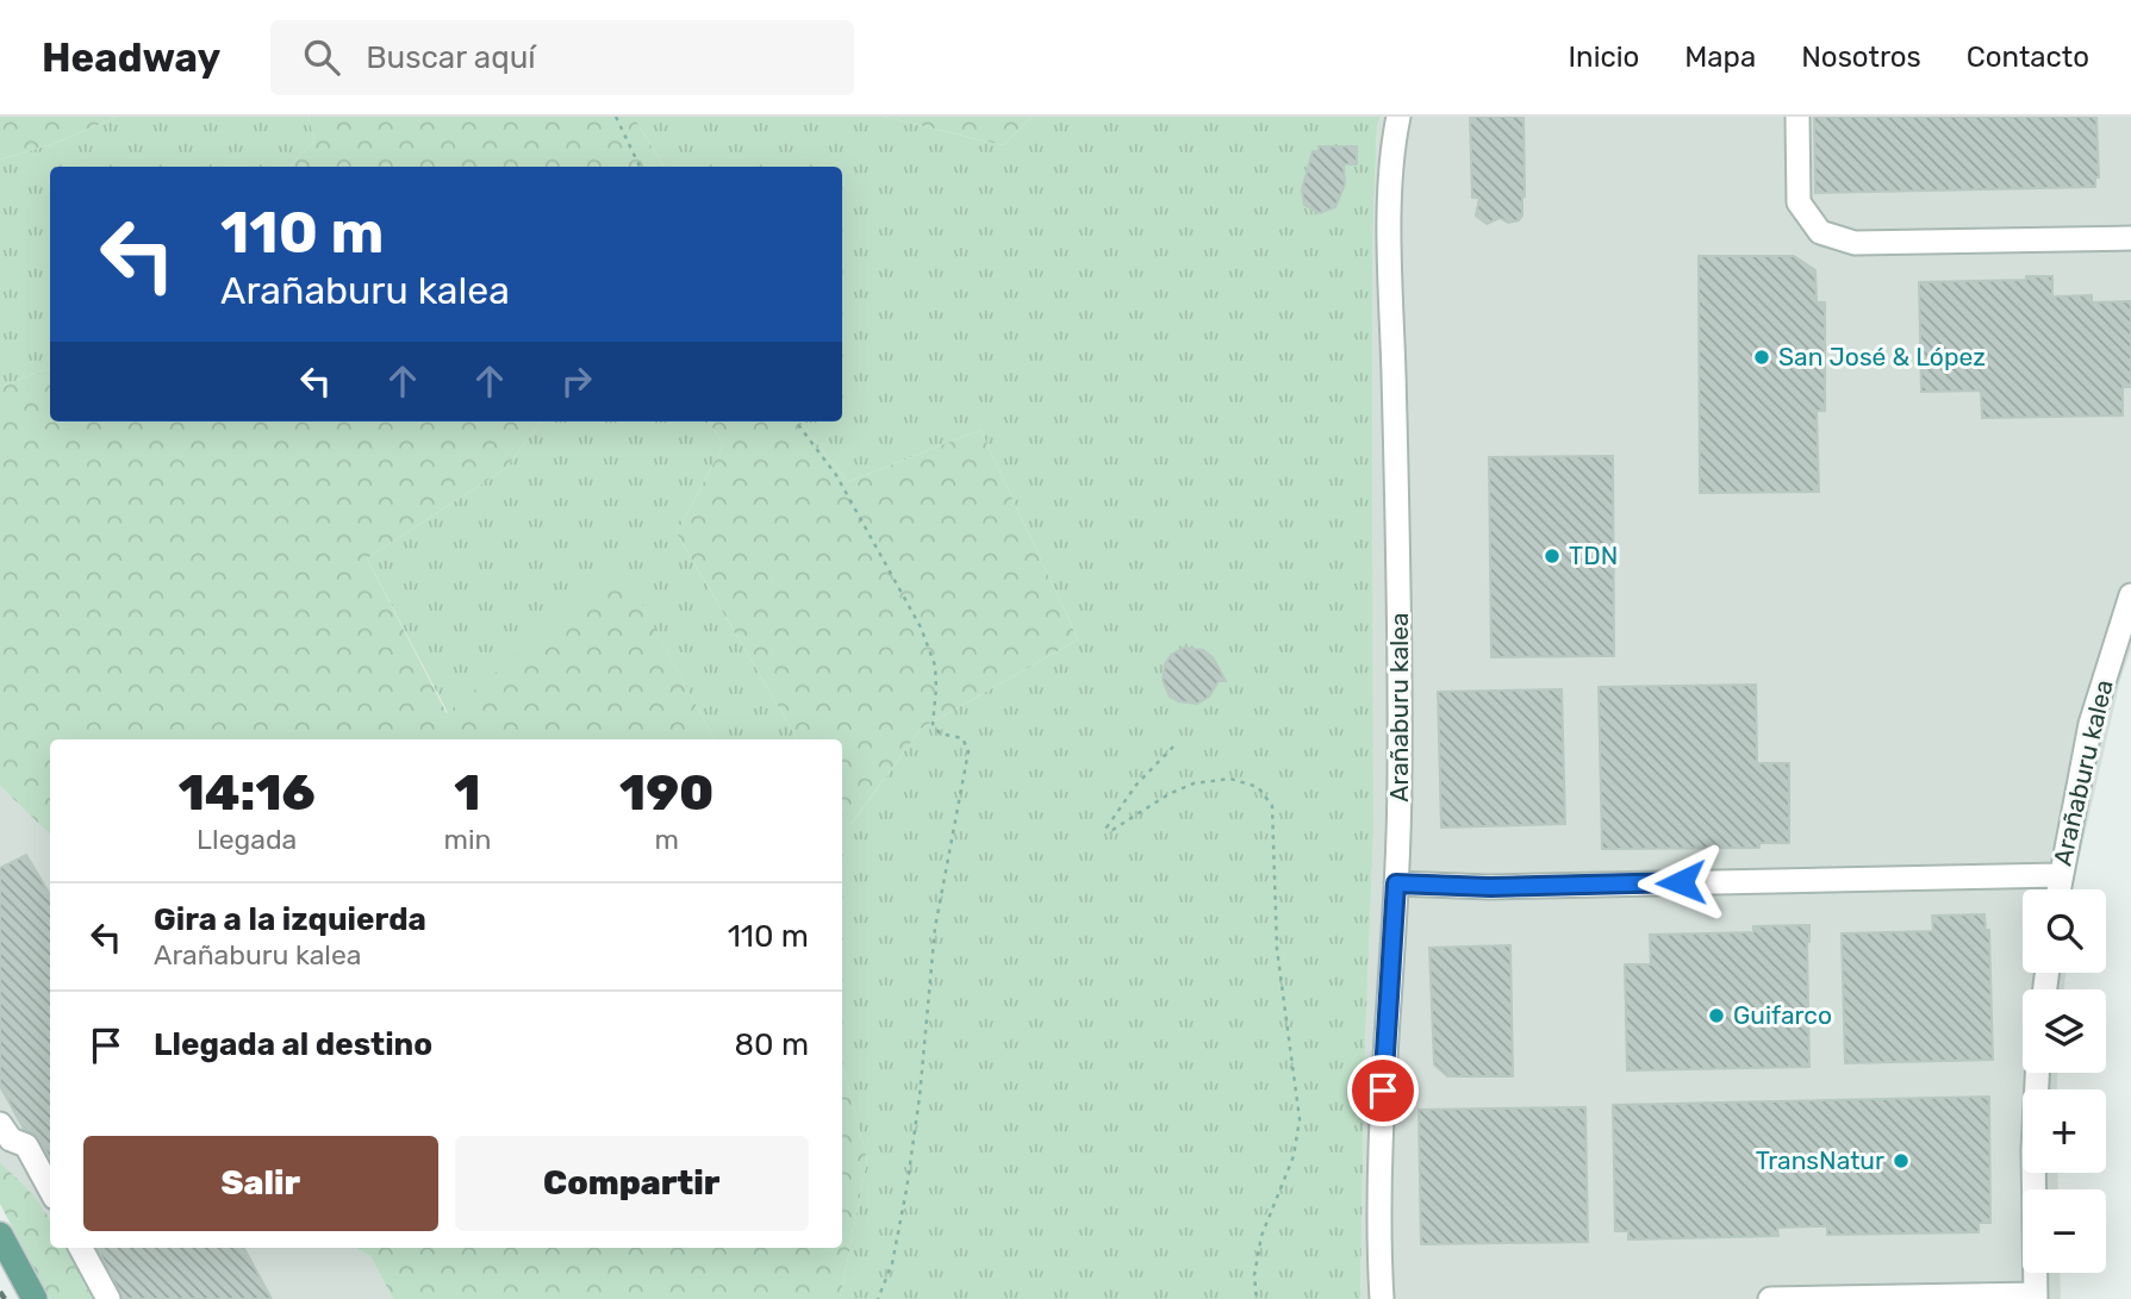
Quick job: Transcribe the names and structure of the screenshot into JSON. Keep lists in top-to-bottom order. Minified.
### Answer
{"streets":{"lane":["Arañaburu kalea"]},"places":["San José & López","TDN","Guifarco","TransNatur"],"page":{"header":"Headway","search":"Buscar aquí","nav":["Inicio","Mapa","Nosotros","Contacto"],"turn":["110 m","Arañaburu kalea"],"eta":["14:16","Llegada","1","min","190","m"],"list":[{"name":"Gira a la izquierda","note":"Arañaburu kalea","value":"110 m"},{"name":"Llegada al destino","value":"80 m"}],"map_buttons":["+","−"],"buttons":["Salir","Compartir"]}}
